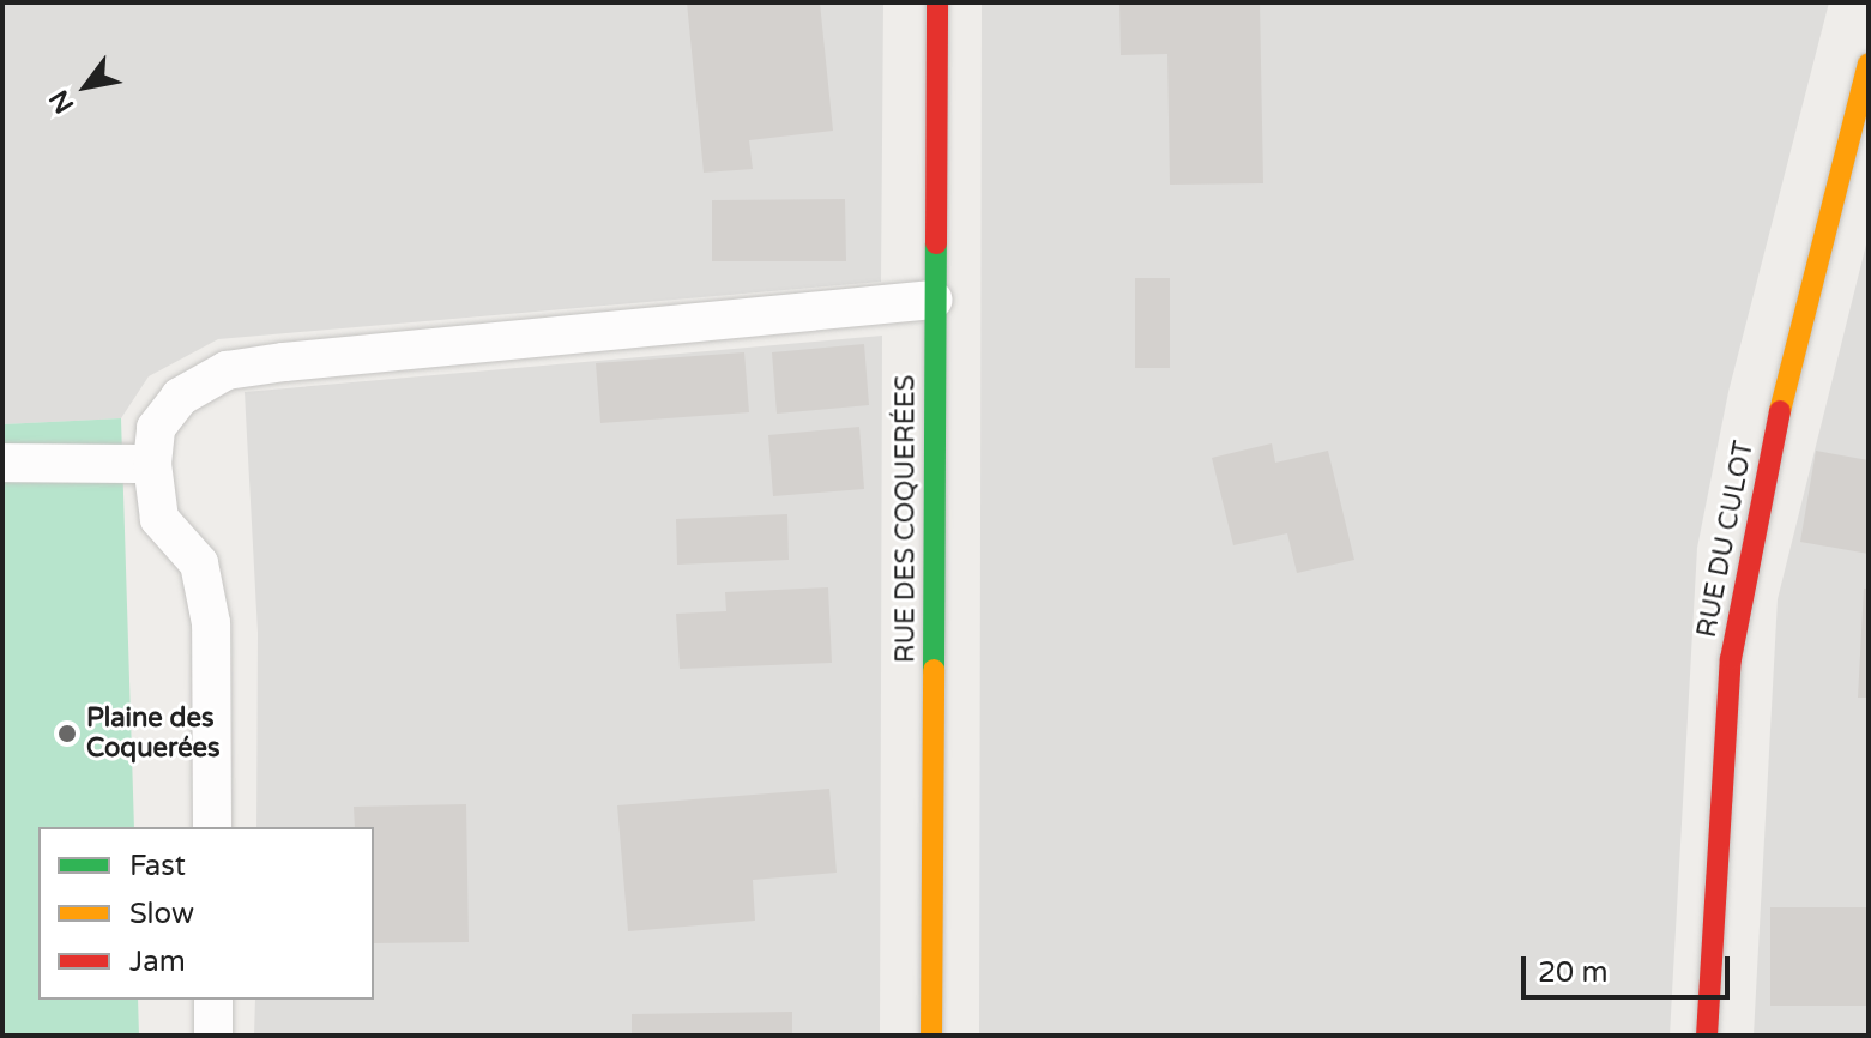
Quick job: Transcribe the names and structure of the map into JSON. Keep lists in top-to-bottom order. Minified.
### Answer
{"streets":{"street":["RUE DES COQUERÉES","RUE DU CULOT"]},"places":["Plaine des Coquerées"],"legend":["Fast","Slow","Jam"],"scale_bar":"20 m","north":"bottom left"}
